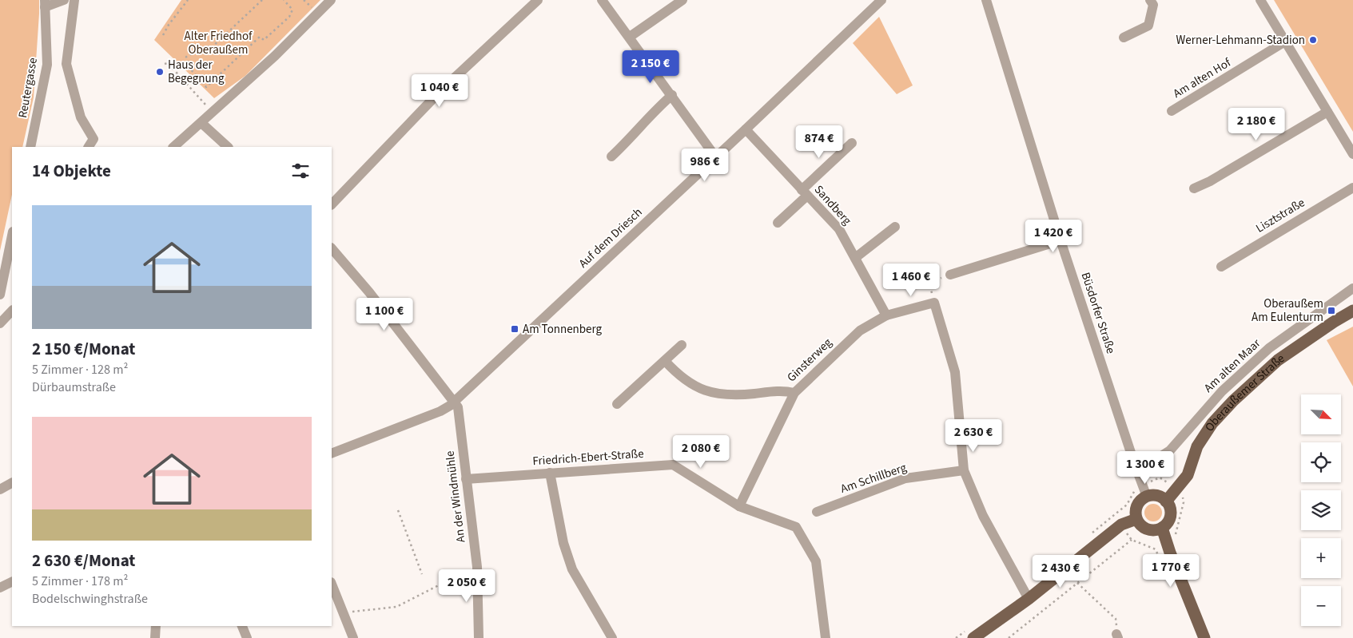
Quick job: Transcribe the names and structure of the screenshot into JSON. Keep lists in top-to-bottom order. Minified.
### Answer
{"streets":{"main road":["Oberaußemer Straße"],"street":["Am alten Hof","Reutergasse","Sandberg","Lisztstraße","Auf dem Driesch","Büsdorfer Straße","Ginsterweg","Am alten Maar","Friedrich-Ebert-Straße","Am Schillberg","An der Windmühle"]},"crossings":[["Sandberg","Auf dem Driesch"],["Sandberg","Ginsterweg"],["Auf dem Driesch","An der Windmühle"],["Büsdorfer Straße","Am alten Maar"],["Büsdorfer Straße","Oberaußemer Straße"],["Ginsterweg","Friedrich-Ebert-Straße"],["Friedrich-Ebert-Straße","An der Windmühle"]],"parks":["Alter Friedhof Oberaußem"],"places":{"other":["Werner-Lehmann-Stadion","Haus der Begegnung"],"transit":["Oberaußem Am Eulenturm","Am Tonnenberg"]},"north":"bottom right","page":{"price":["2 150 €","1 040 €","2 180 €","874 €","986 €","1 420 €","1 460 €","1 100 €","2 630 €","2 080 €","1 300 €","1 770 €","2 430 €","2 050 €"],"heading":"14 Objekte","list":[{"name":"2 150 €/Monat","note":"5 Zimmer · 128 m² · Dürbaumstraße"},{"name":"2 630 €/Monat","note":"5 Zimmer · 178 m² · Bodelschwinghstraße"}],"map_buttons":["+","−"]}}
